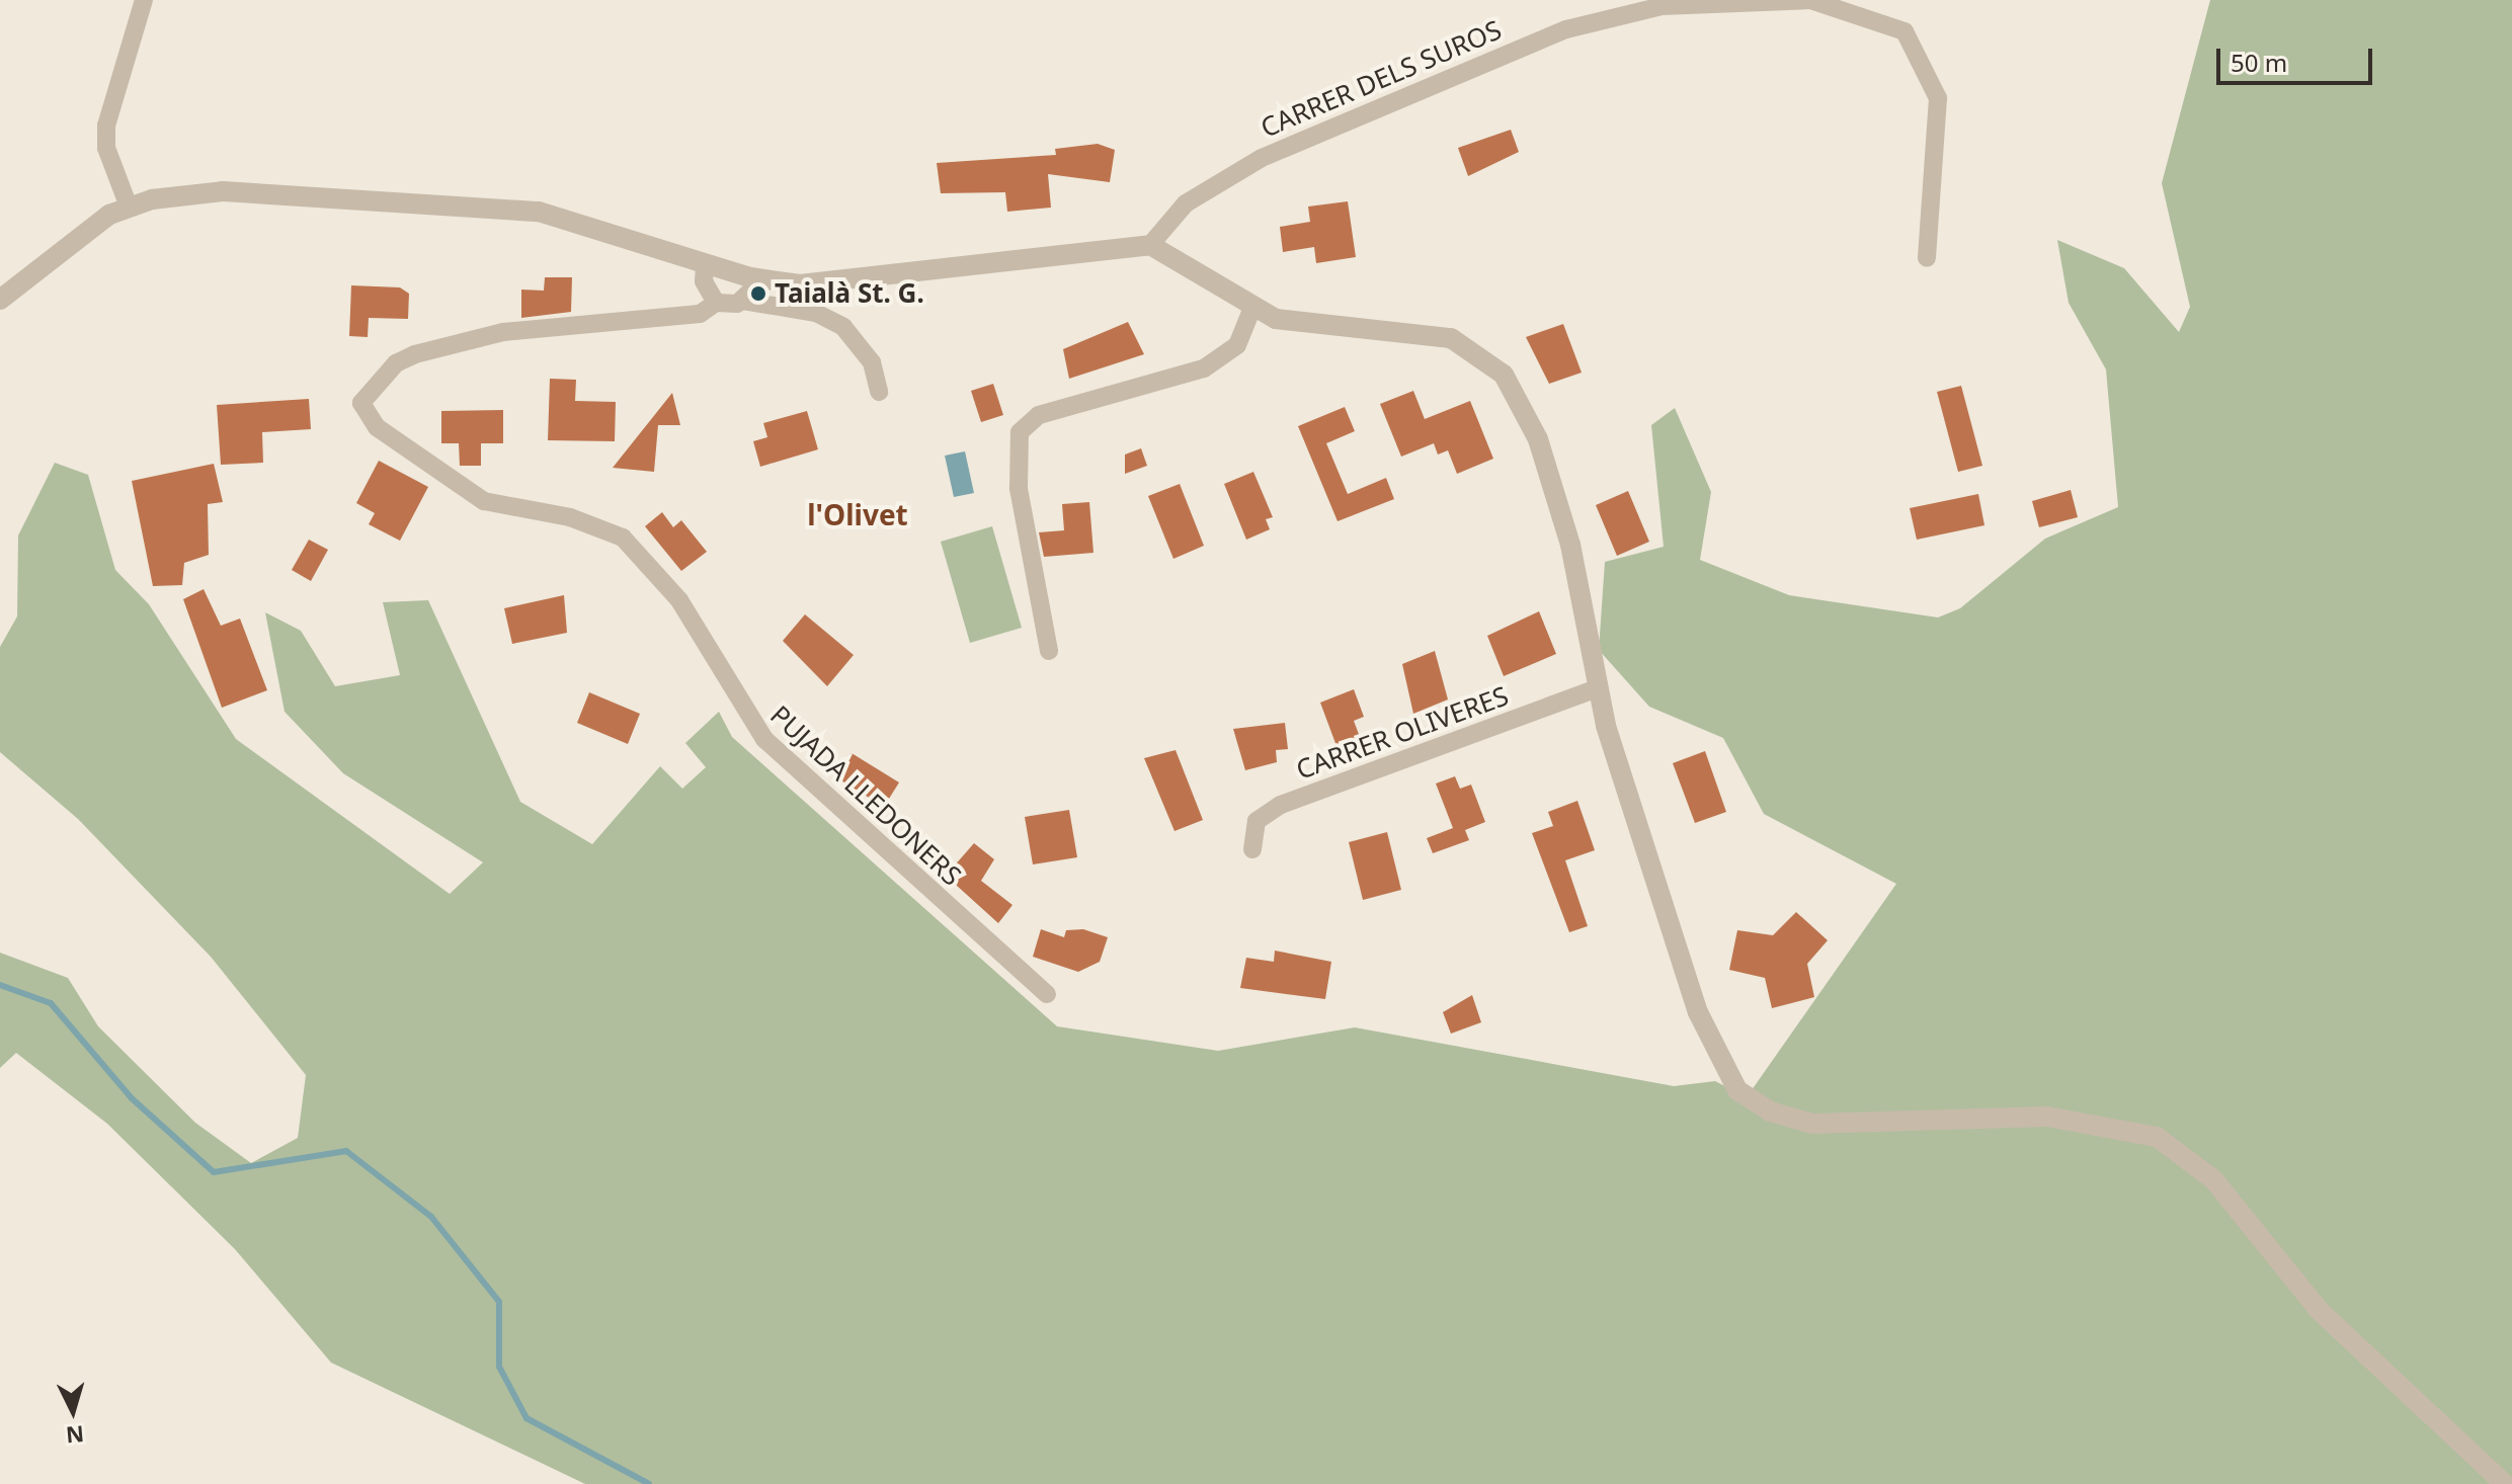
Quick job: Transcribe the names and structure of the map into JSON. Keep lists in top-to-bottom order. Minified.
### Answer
{"streets":{"street":["CARRER DELS SUROS","CARRER OLIVERES","PUJADA LLEDONERS"]},"districts":["l'Olivet"],"places":["Taialà St. G."],"scale_bar":"50 m","north":"bottom"}
